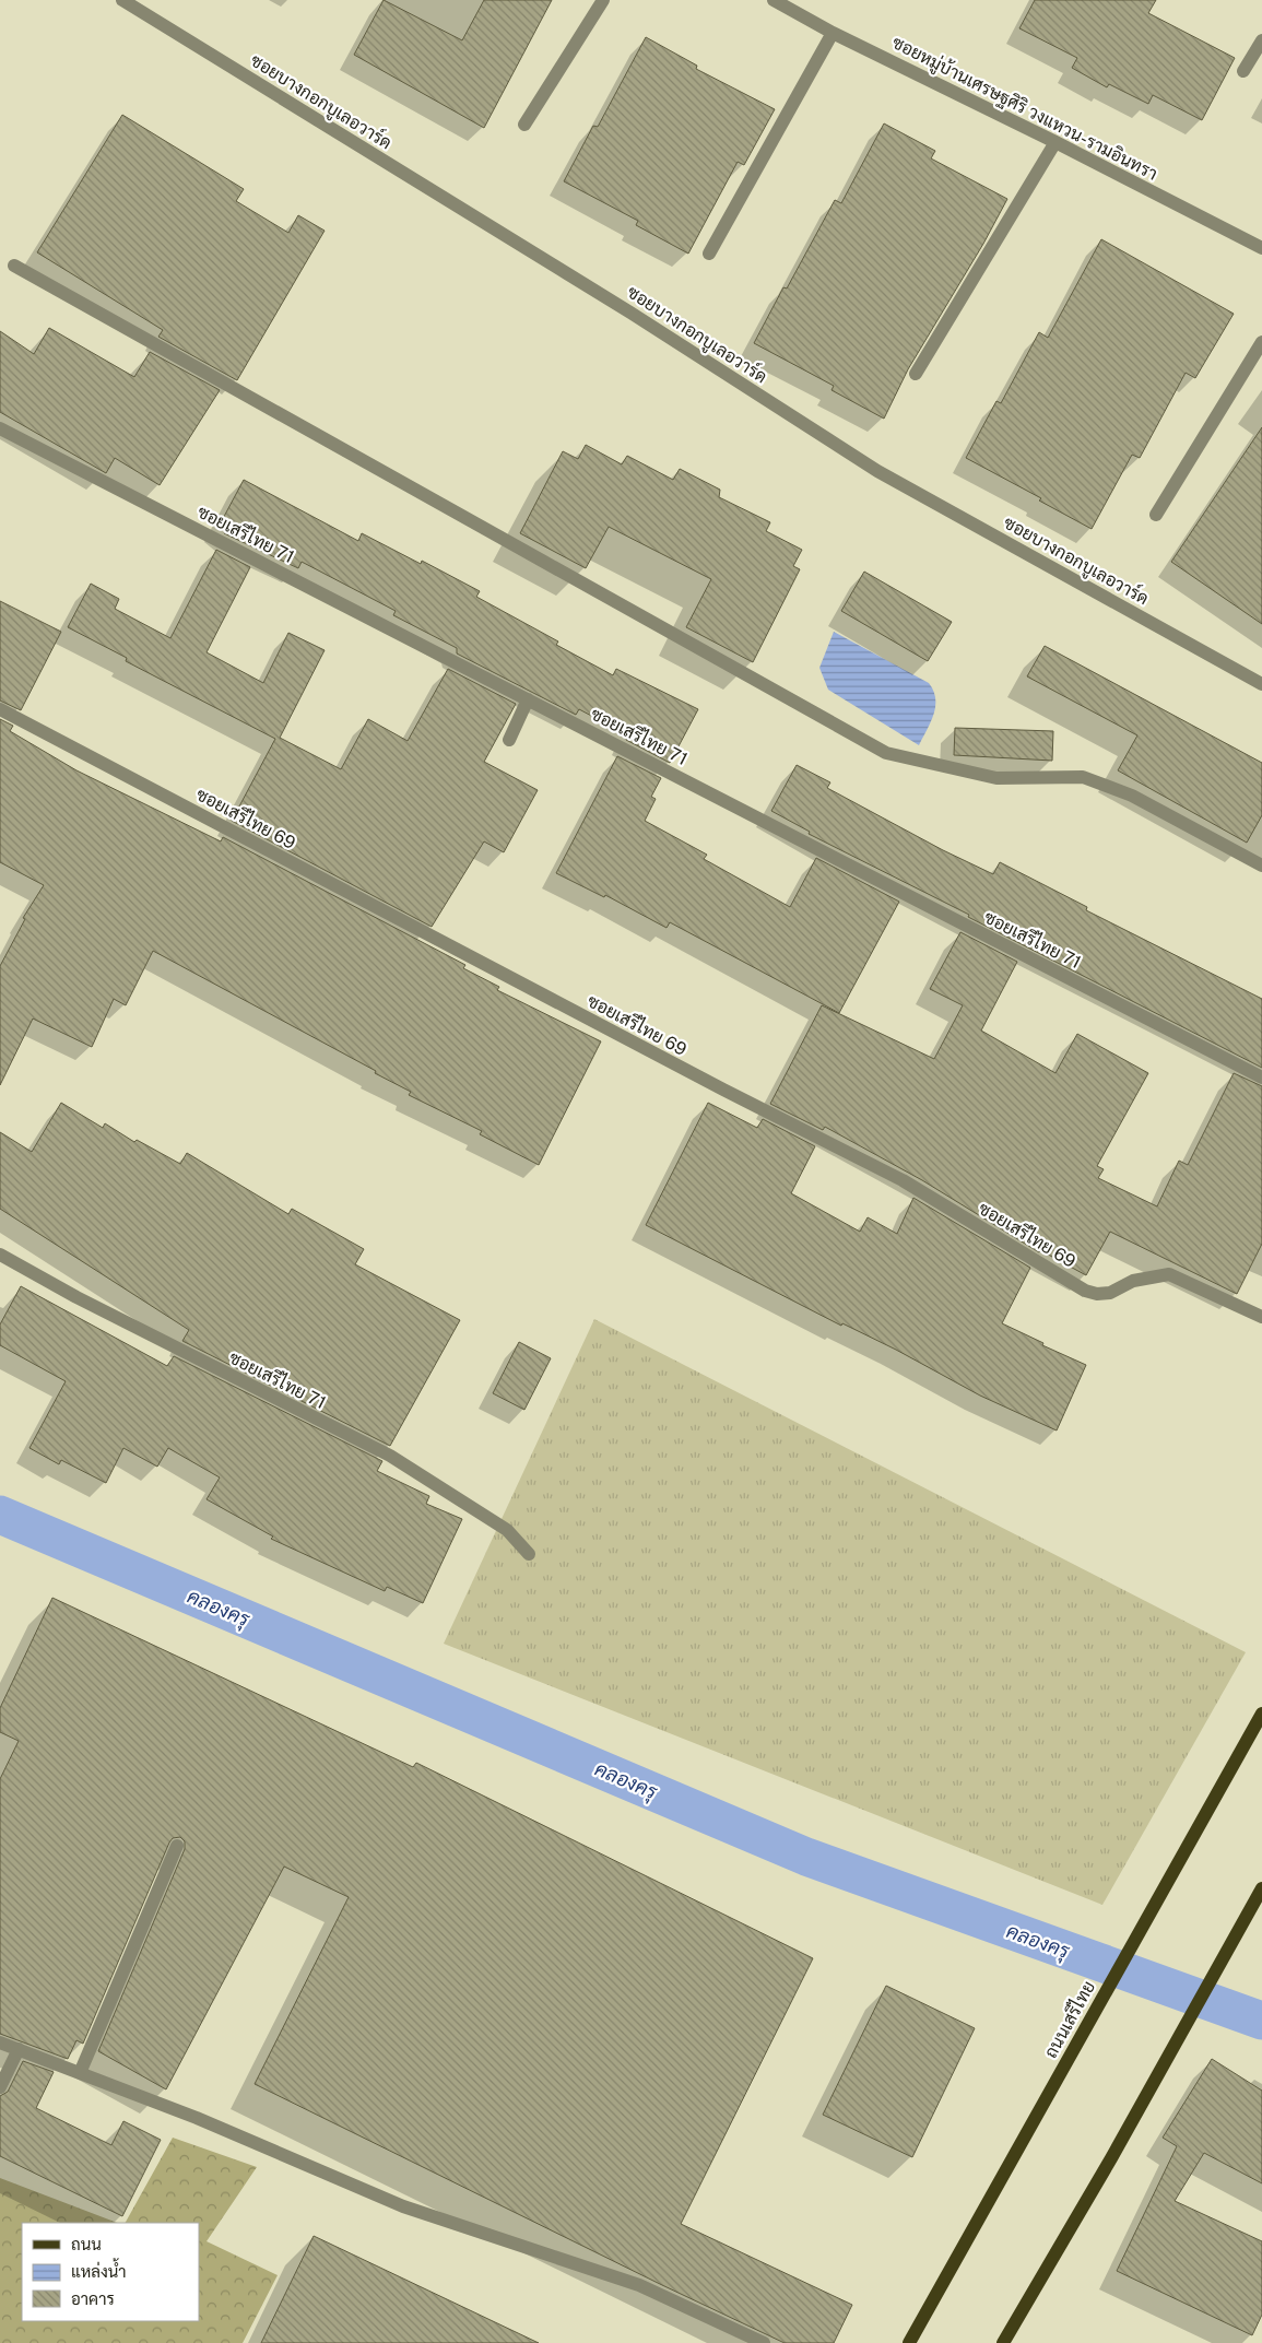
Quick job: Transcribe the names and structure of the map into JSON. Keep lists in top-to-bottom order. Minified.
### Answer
{"streets":{"main road":["ถนนเสรีไทย"],"street":["ซอยบางกอกบูเลอวาร์ด","ซอยหมู่บ้านเศรษฐศิริ วงแหวน-รามอินทรา","ซอยเสรีไทย 71","ซอยเสรีไทย 69"]},"water":["คลองครุ"],"legend":["ถนน","แหล่งน้ำ","อาคาร"]}
